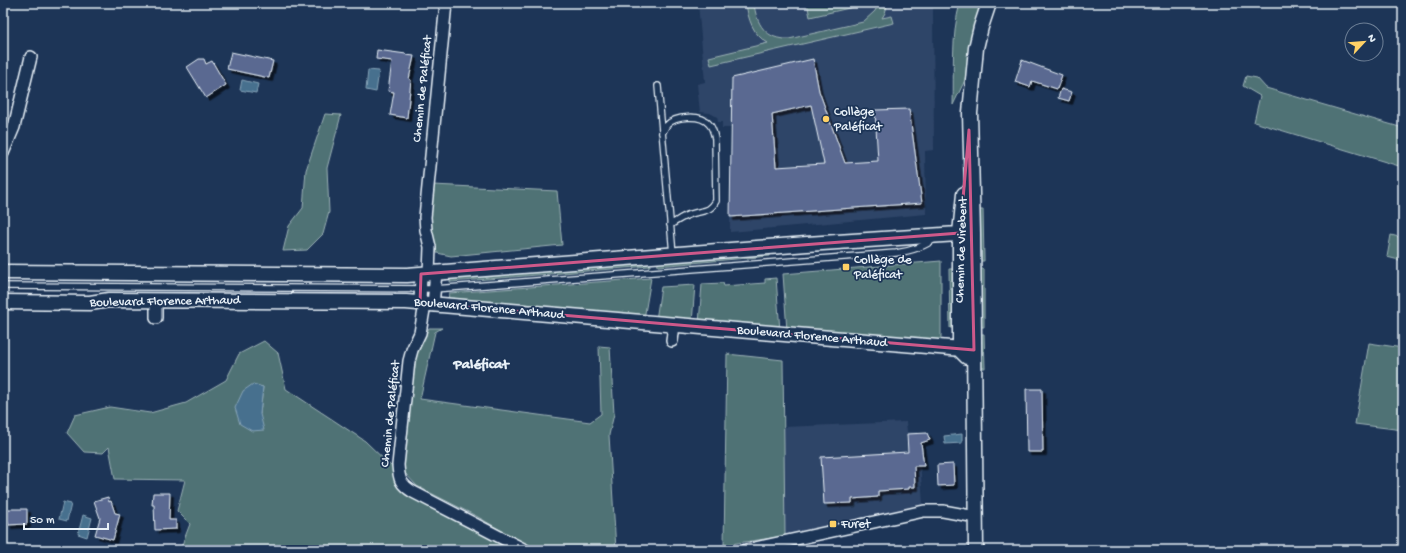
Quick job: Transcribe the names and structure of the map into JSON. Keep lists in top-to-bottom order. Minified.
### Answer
{"streets":{"street":["Chemin de Paléficat","Chemin de Virebent","Boulevard Florence Arthaud"]},"crossings":[["Chemin de Paléficat","Boulevard Florence Arthaud"],["Chemin de Virebent","Boulevard Florence Arthaud"]],"districts":["Paléficat"],"places":{"other":["Collège Paléficat"],"transit":["Collège de Paléficat","Furet"]},"scale_bar":"50 m","north":"top right"}
